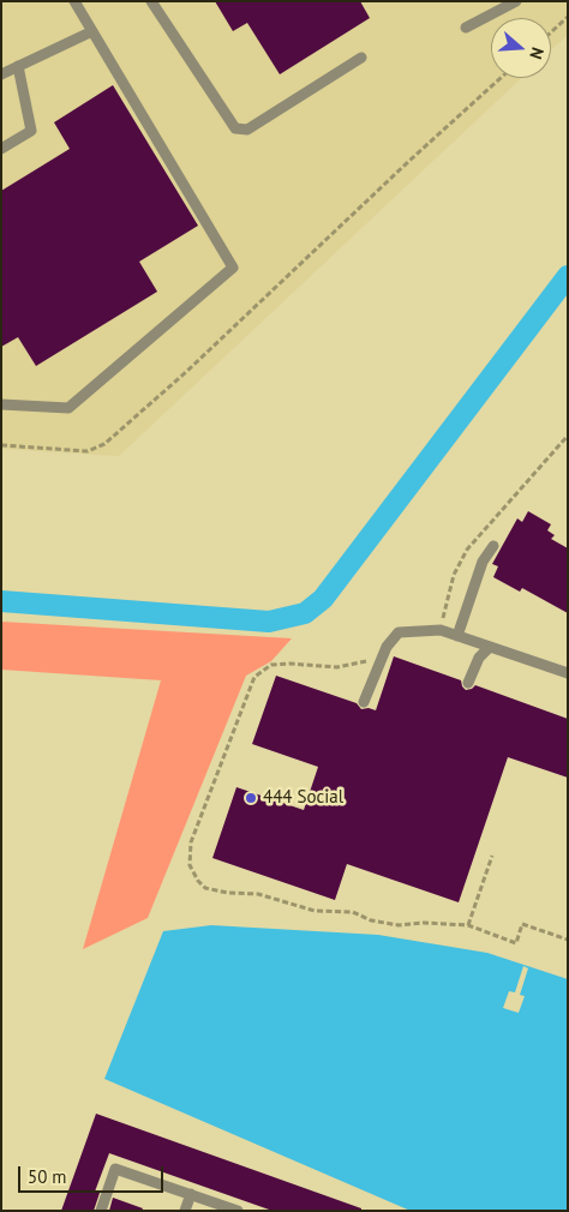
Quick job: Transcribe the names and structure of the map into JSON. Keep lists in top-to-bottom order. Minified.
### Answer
{"places":["444 Social"],"scale_bar":"50 m","north":"right"}
